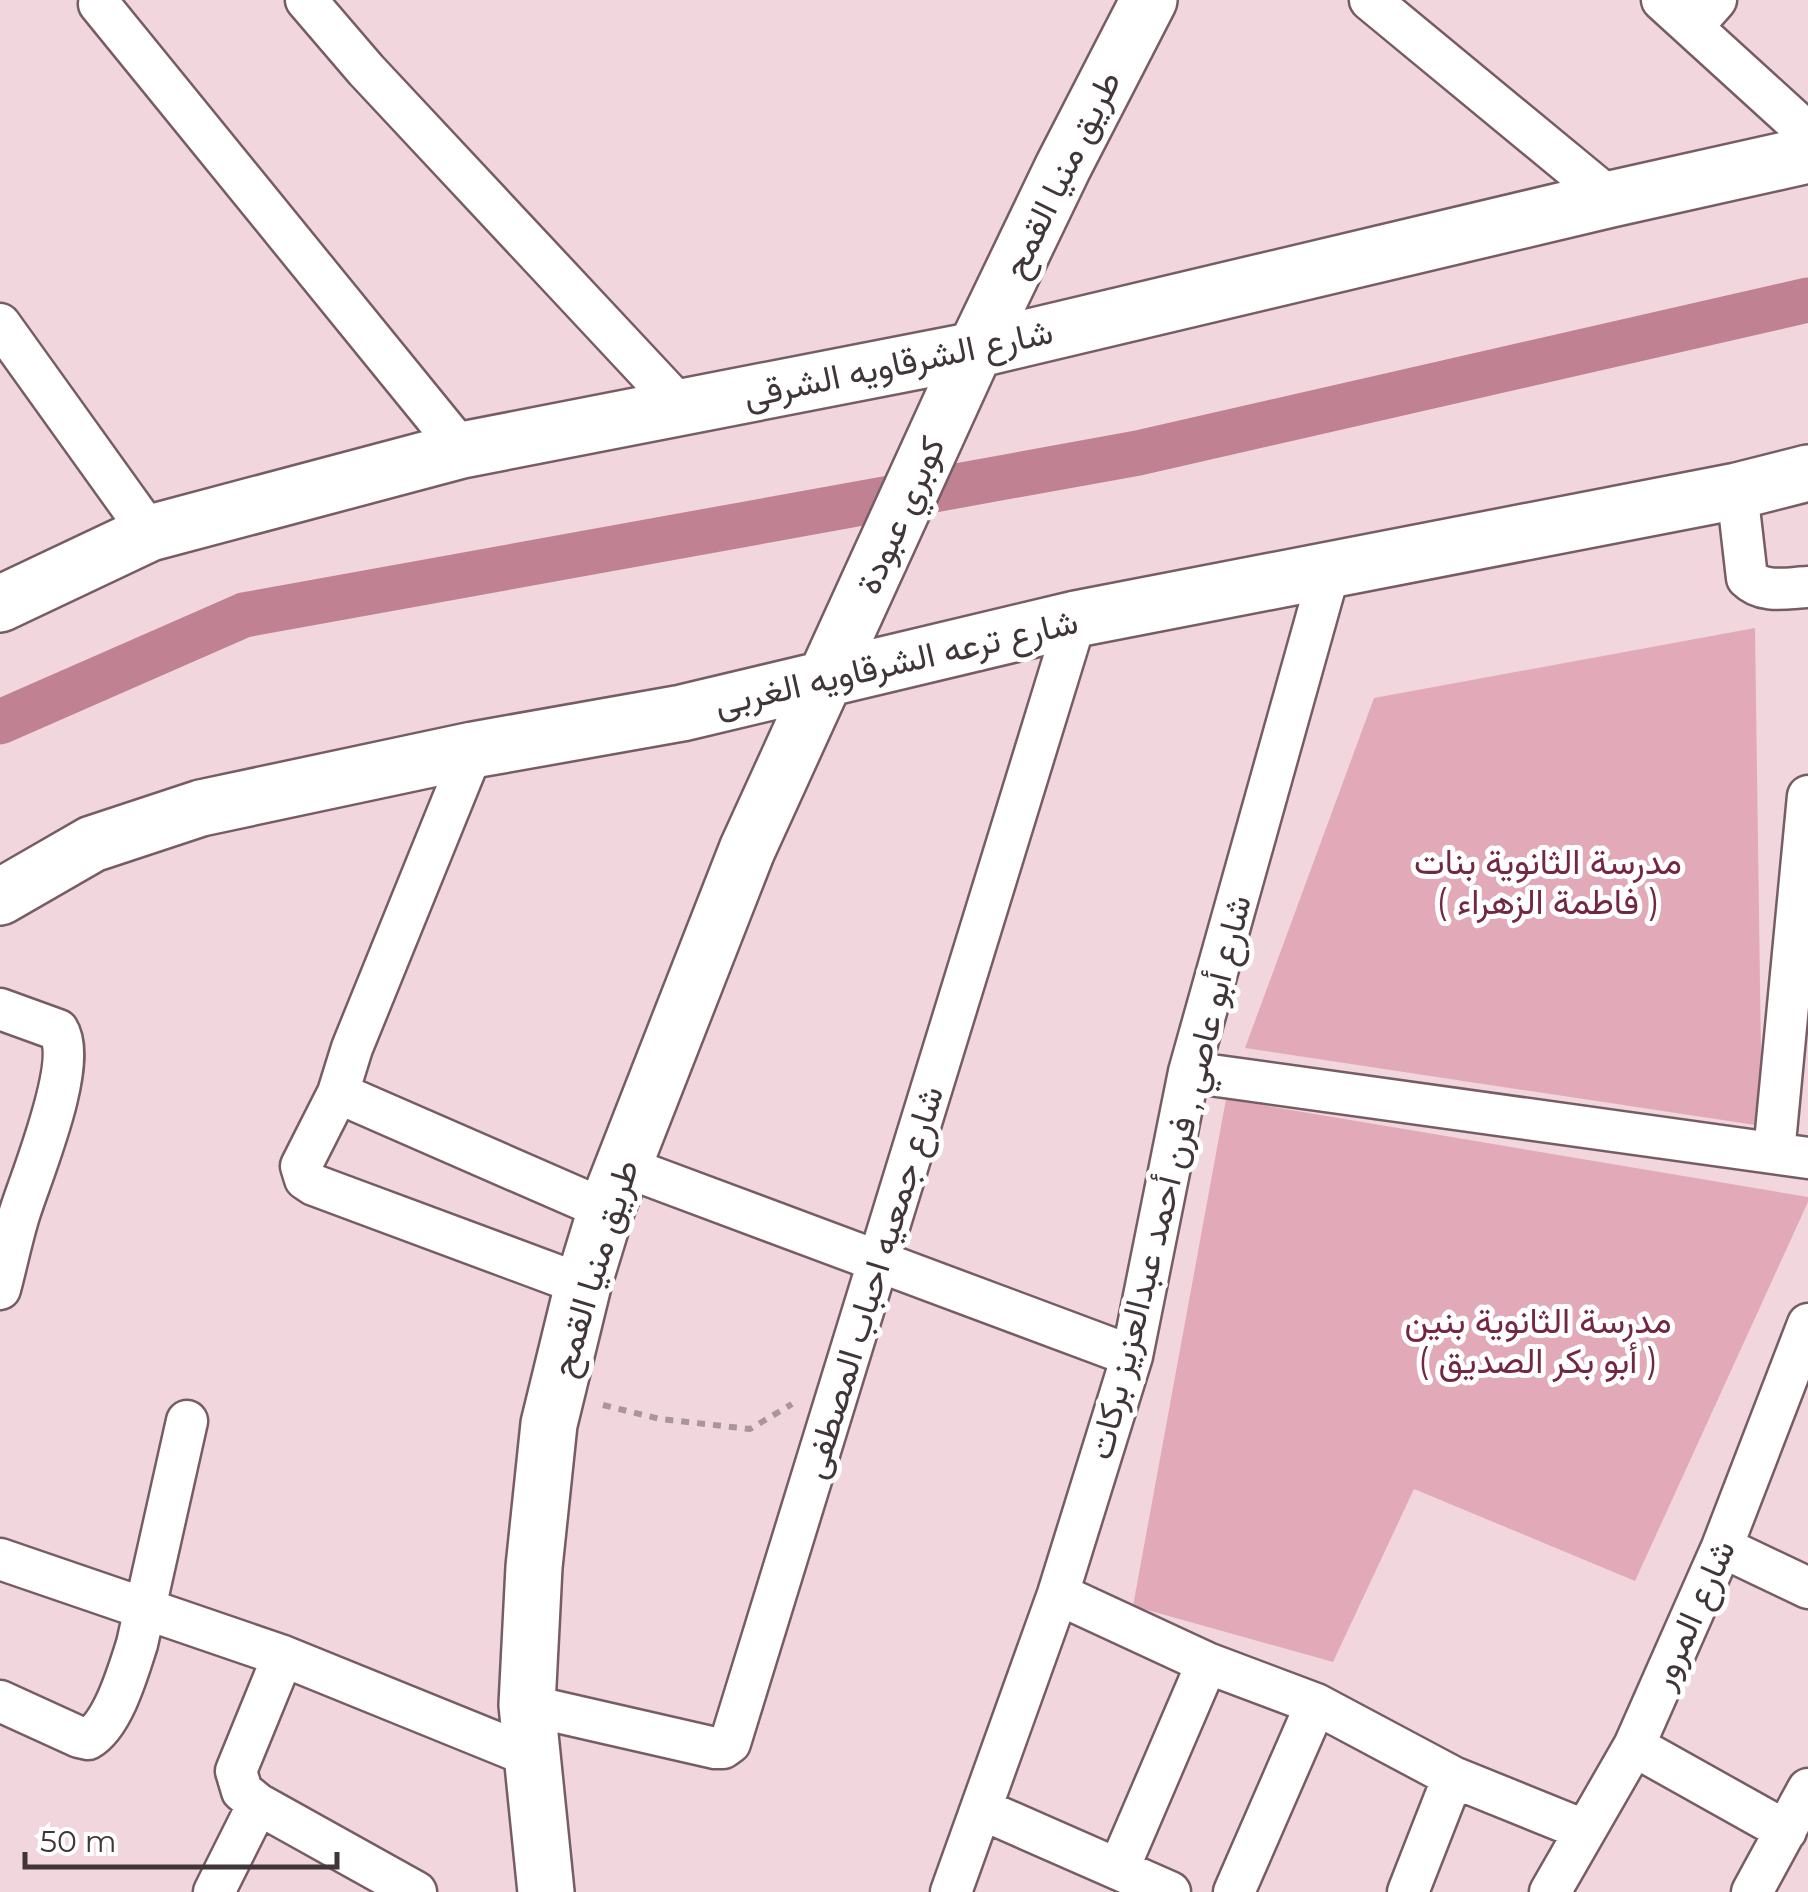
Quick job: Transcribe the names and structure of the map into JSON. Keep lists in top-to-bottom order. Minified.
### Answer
{"streets":{"street":["طريق منيا القمح","شارع الشرقاويه الشرقى","كوبري عبودة","شارع ترعه الشرقاويه الغربى","شارع أبو عاصي , فرن أحمد عبدالعزيز بركات","شارع جمعيه احباب المصطفى","شارع المرور"]},"crossings":[["طريق منيا القمح","شارع الشرقاويه الشرقى"],["طريق منيا القمح","كوبري عبودة"],["طريق منيا القمح","شارع ترعه الشرقاويه الغربى"],["طريق منيا القمح","شارع جمعيه احباب المصطفى"],["شارع الشرقاويه الشرقى","كوبري عبودة"],["كوبري عبودة","شارع ترعه الشرقاويه الغربى"],["شارع ترعه الشرقاويه الغربى","شارع أبو عاصي , فرن أحمد عبدالعزيز بركات"],["شارع ترعه الشرقاويه الغربى","شارع جمعيه احباب المصطفى"]],"parks":["مدرسة الثانوية بنات ( فاطمة الزهراء )","مدرسة الثانوية بنين ( أبو بكر الصديق )"],"scale_bar":"50 m"}
